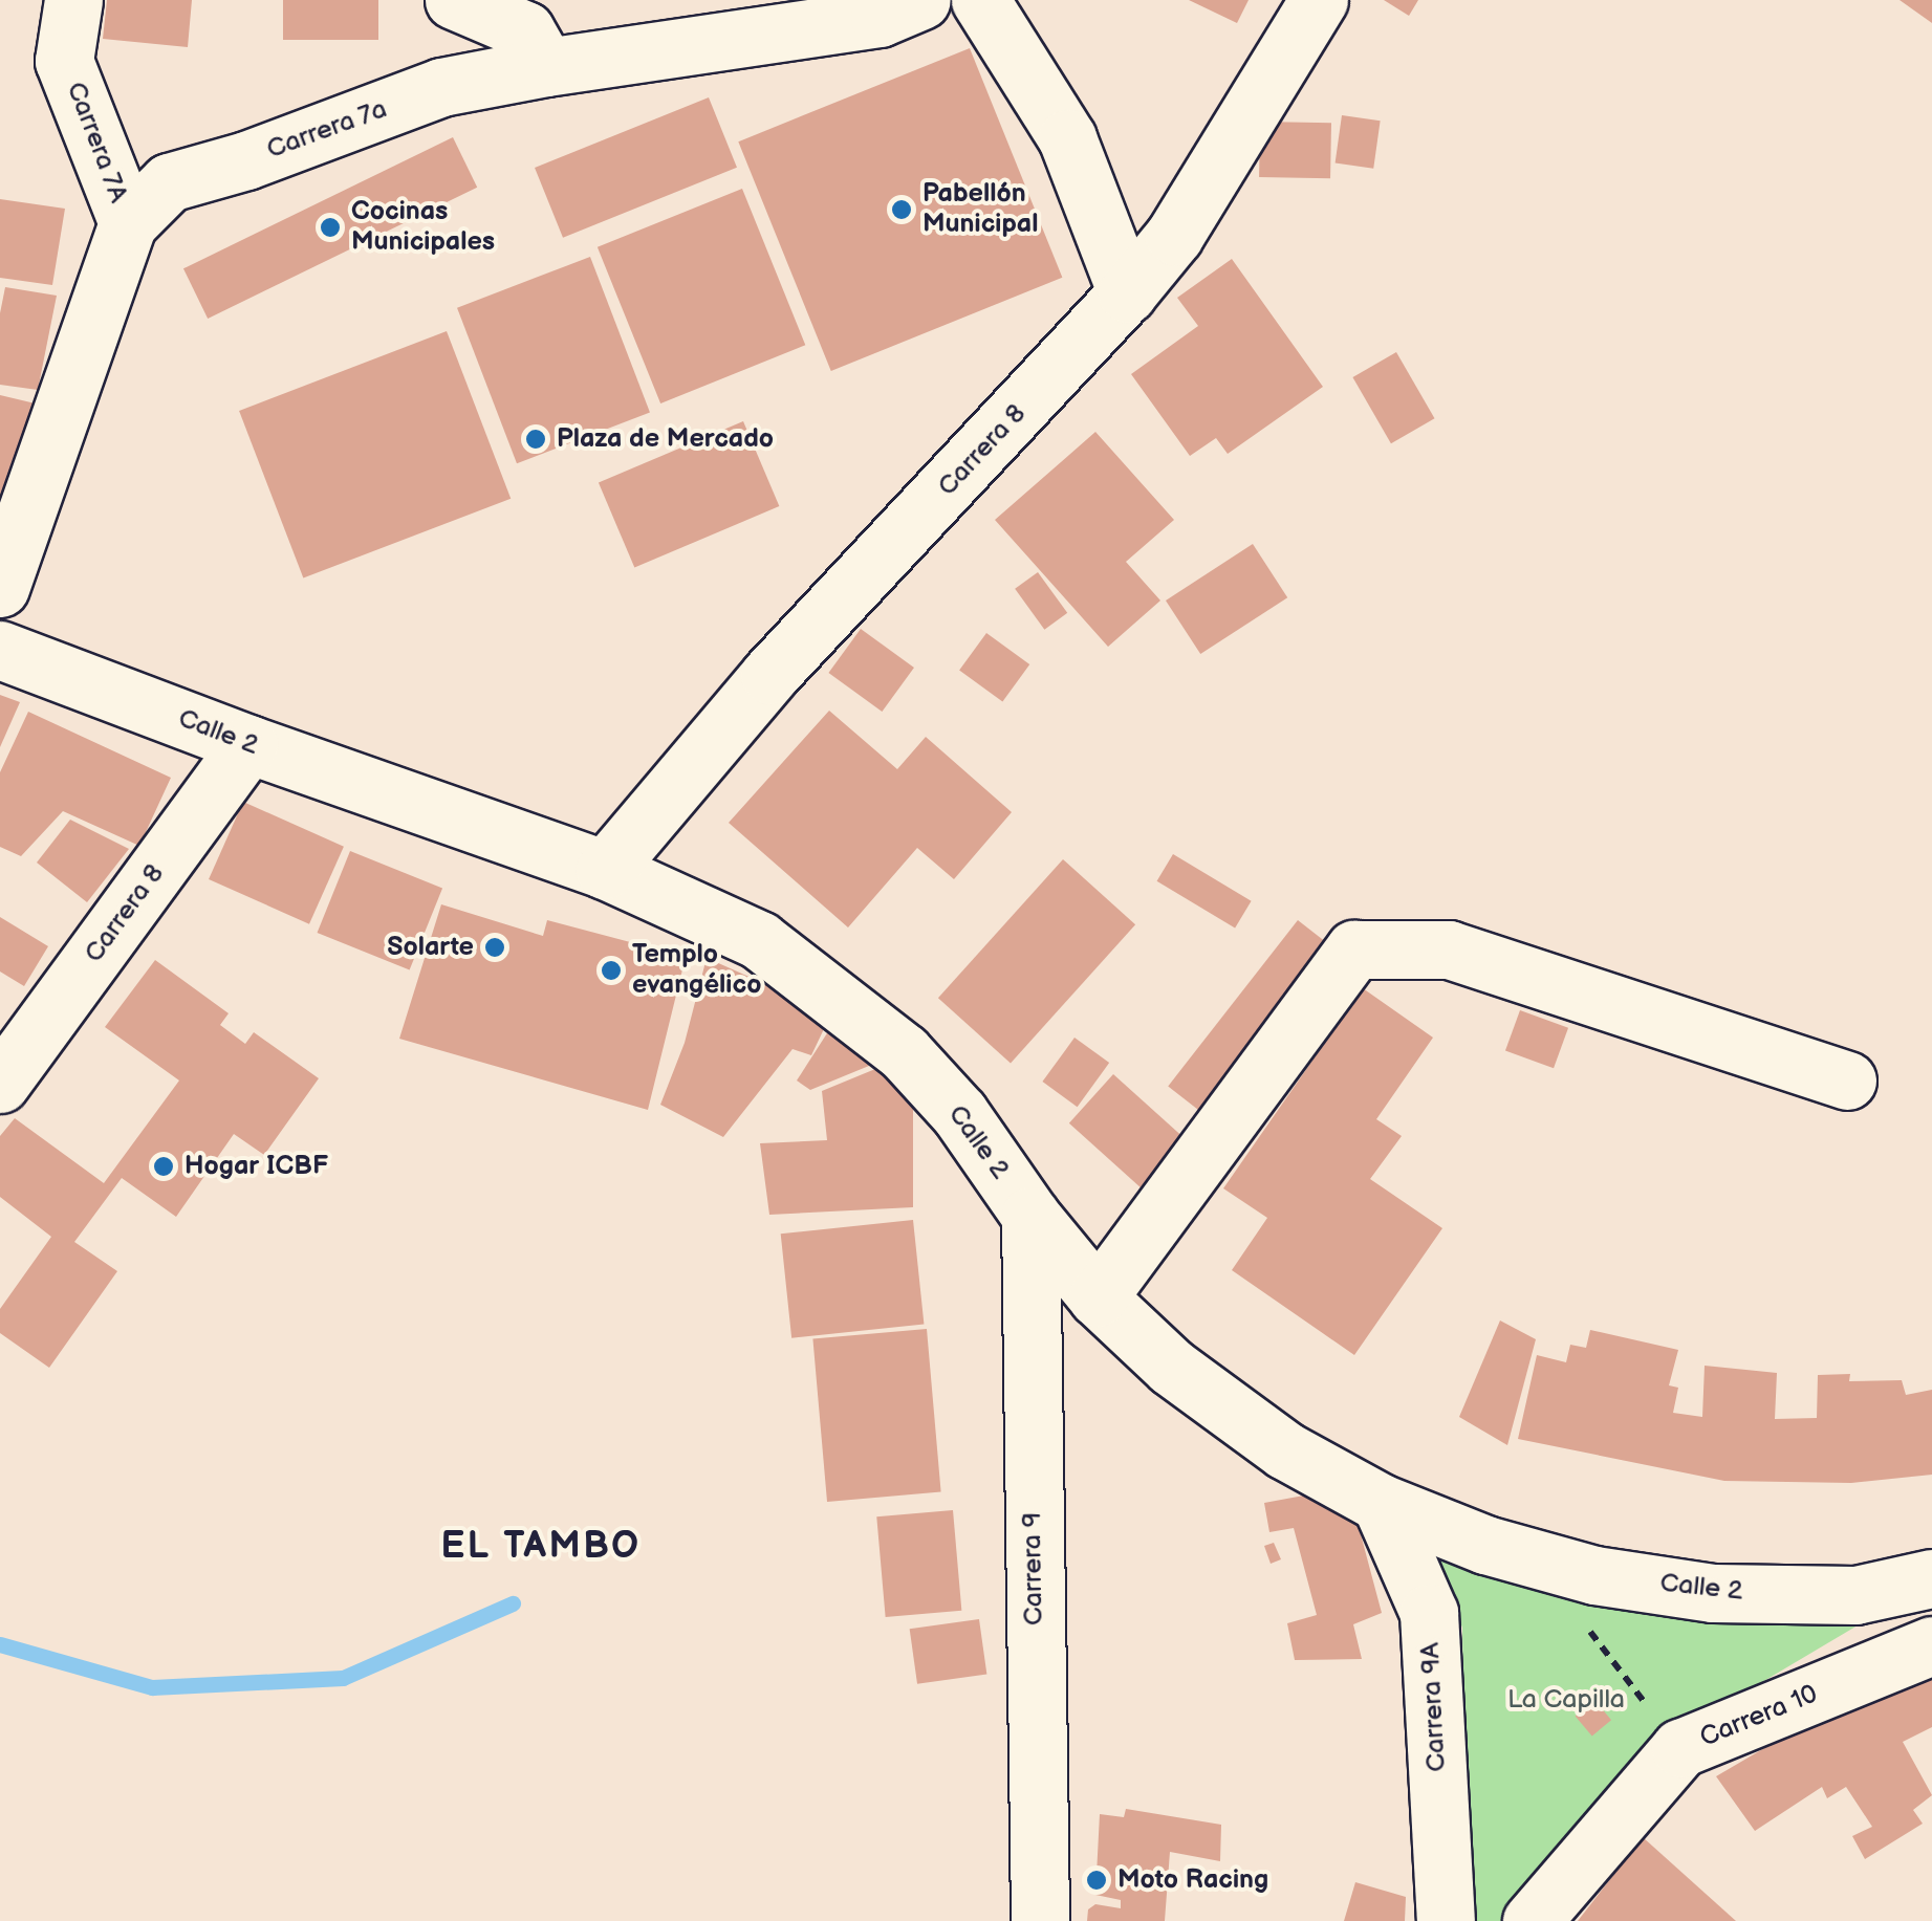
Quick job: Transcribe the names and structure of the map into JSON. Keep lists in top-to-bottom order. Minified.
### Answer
{"streets":{"street":["Carrera 7a","Carrera 7A","Carrera 8","Calle 2","Carrera 9","Carrera 9A","Carrera 10"]},"crossings":[["Carrera 7a","Carrera 7A"],["Carrera 8","Calle 2"],["Calle 2","Carrera 9"],["Calle 2","Carrera 9A"]],"districts":["EL TAMBO"],"parks":["La Capilla"],"places":["Pabellón Municipal","Cocinas Municipales","Plaza de Mercado","Solarte","Templo evangélico","Hogar ICBF","Moto Racing"]}
